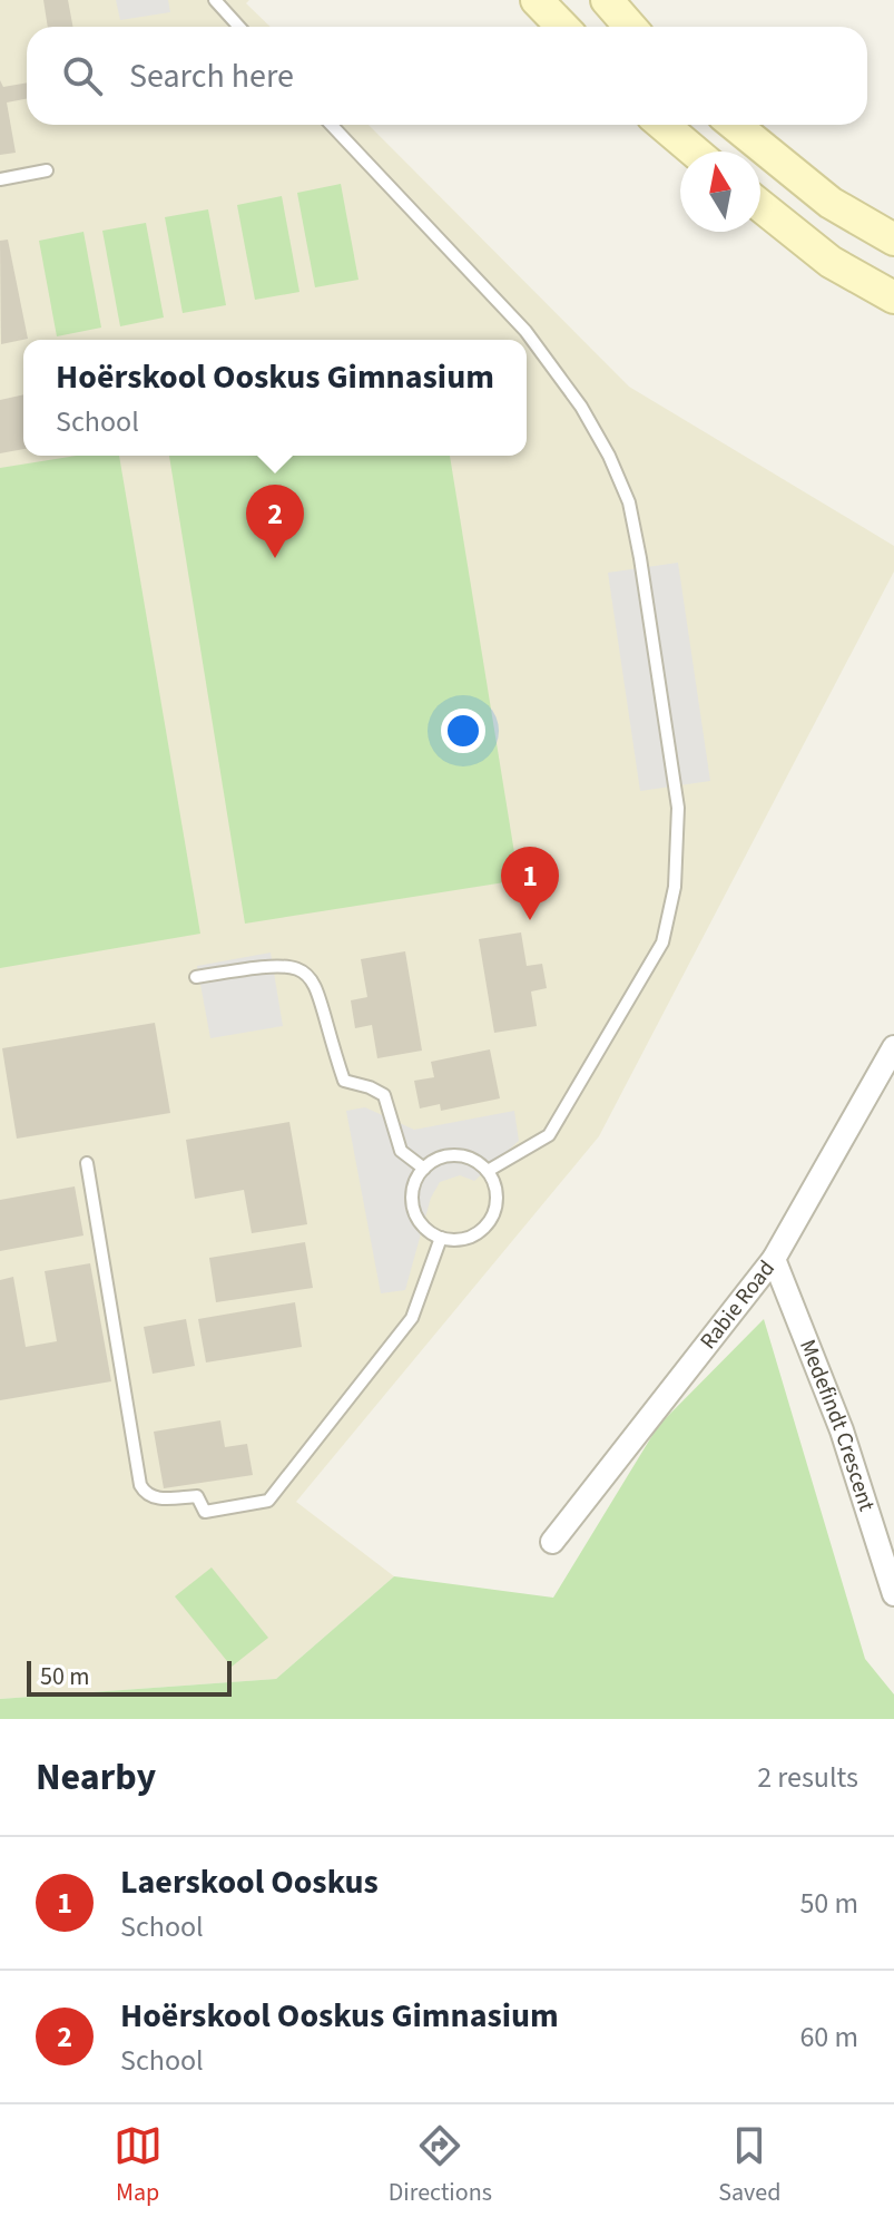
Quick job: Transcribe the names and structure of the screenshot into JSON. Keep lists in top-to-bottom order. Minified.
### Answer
{"streets":{"street":["Rabie Road","Medefindt Crescent"]},"crossings":[["Rabie Road","Medefindt Crescent"]],"scale_bar":"50 m","north":"top","page":{"search":"Search here","popup":["Hoërskool Ooskus Gimnasium","School"],"pins":["2","1"],"scale":"50 m","heading":["Nearby","2 results"],"list":[{"mark":"1","name":"Laerskool Ooskus","note":"School","value":"50 m"},{"mark":"2","name":"Hoërskool Ooskus Gimnasium","note":"School","value":"60 m"}],"nav":["Map","Directions","Saved"]}}
